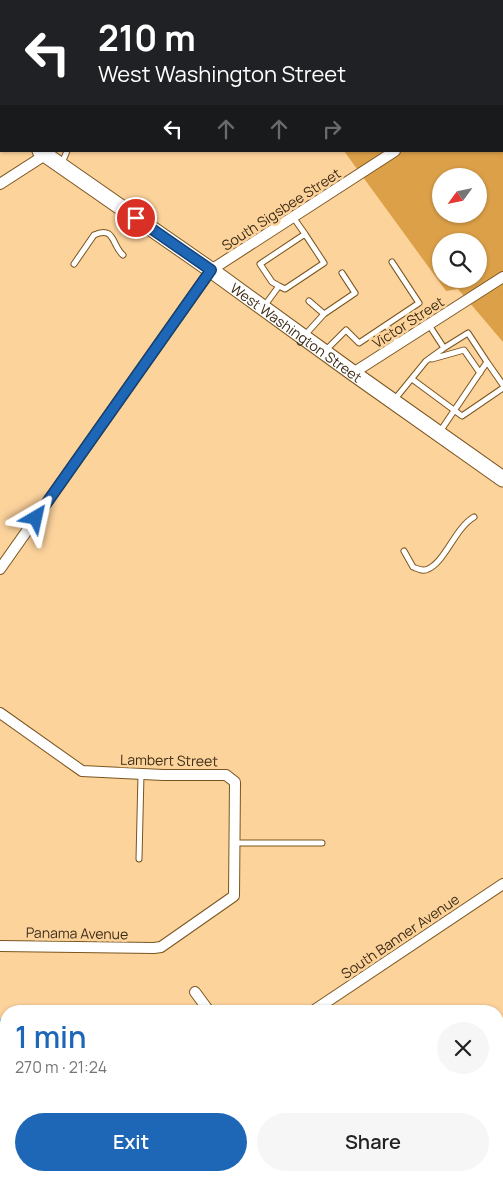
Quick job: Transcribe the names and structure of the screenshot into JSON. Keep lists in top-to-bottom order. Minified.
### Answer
{"streets":{"main road":["West Washington Street"],"street":["South Sigsbee Street","Victor Street","Lambert Street","Panama Avenue","South Banner Avenue"]},"crossings":[["South Sigsbee Street","West Washington Street"],["Victor Street","West Washington Street"],["Lambert Street","Panama Avenue"]],"north":"bottom left","page":{"turn":["210 m","West Washington Street"],"heading":["1 min","270 m · 21:24"],"buttons":["Exit","Share"]}}
